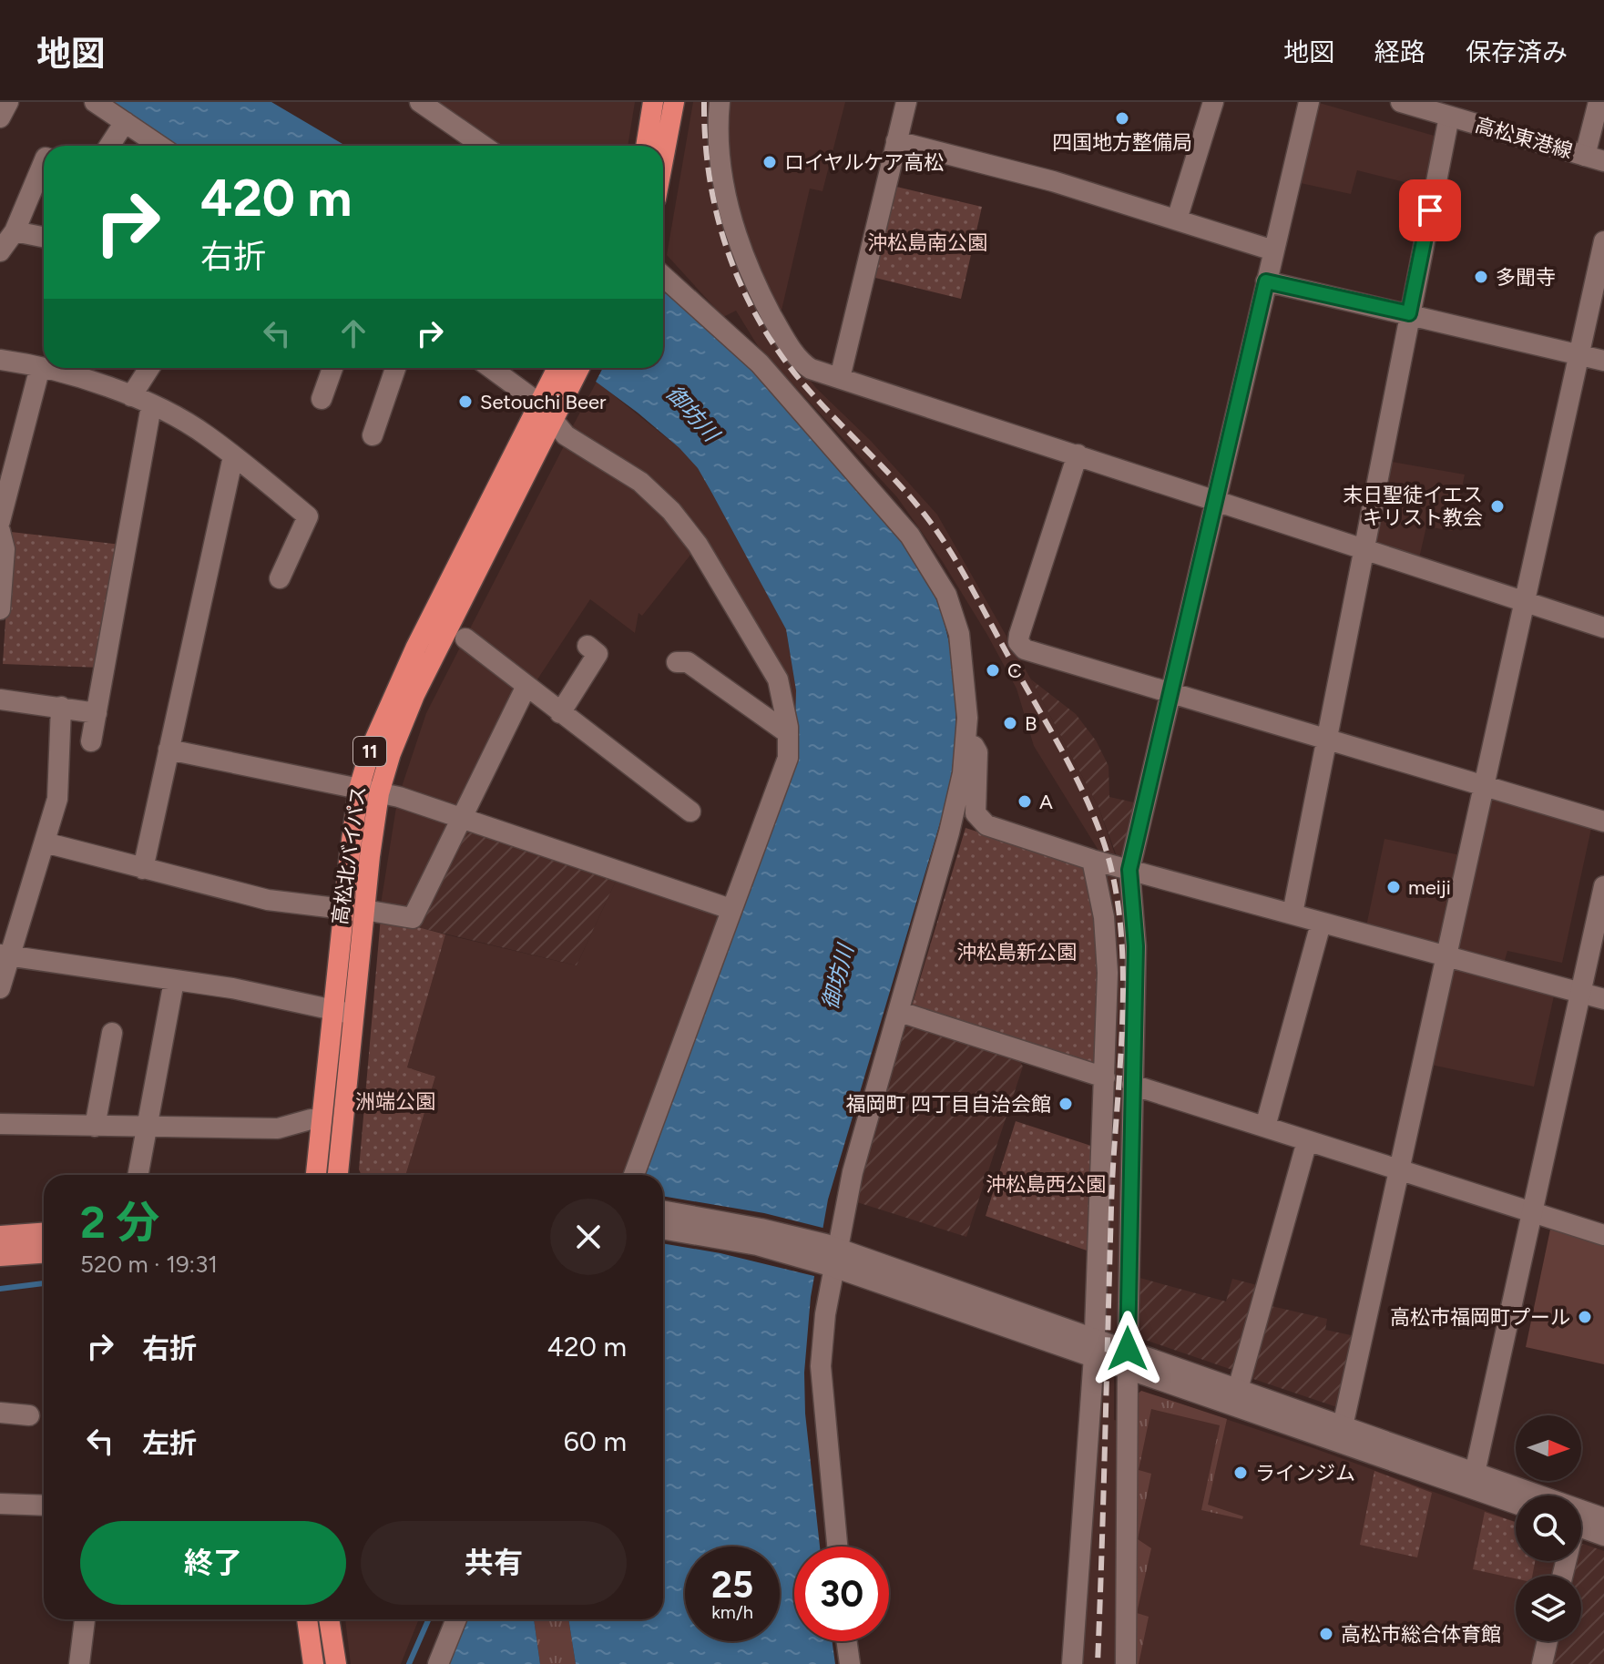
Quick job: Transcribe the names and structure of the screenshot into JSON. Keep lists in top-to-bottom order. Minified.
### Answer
{"streets":{"highway":["11","高松北バイパス"],"street":["高松東港線"]},"water":["御坊川"],"parks":["沖松島南公園","沖松島新公園","洲端公園","沖松島西公園"],"places":["四国地方整備局","ロイヤルケア高松","多聞寺","Setouchi Beer","末日聖徒イエス キリスト教会","C","B","A","meiji","福岡町 四丁目自治会館","高松市福岡町プール","ラインジム","高松市総合体育館"],"north":"right","page":{"header":"地図","nav":["地図","経路","保存済み"],"turn":["420 m","右折"],"heading":["2 分","520 m · 19:31"],"list":[{"name":"右折","value":"420 m"},{"name":"左折","value":"60 m"}],"buttons":["終了","共有"],"speed":"25 km/h","limit":"30"}}
